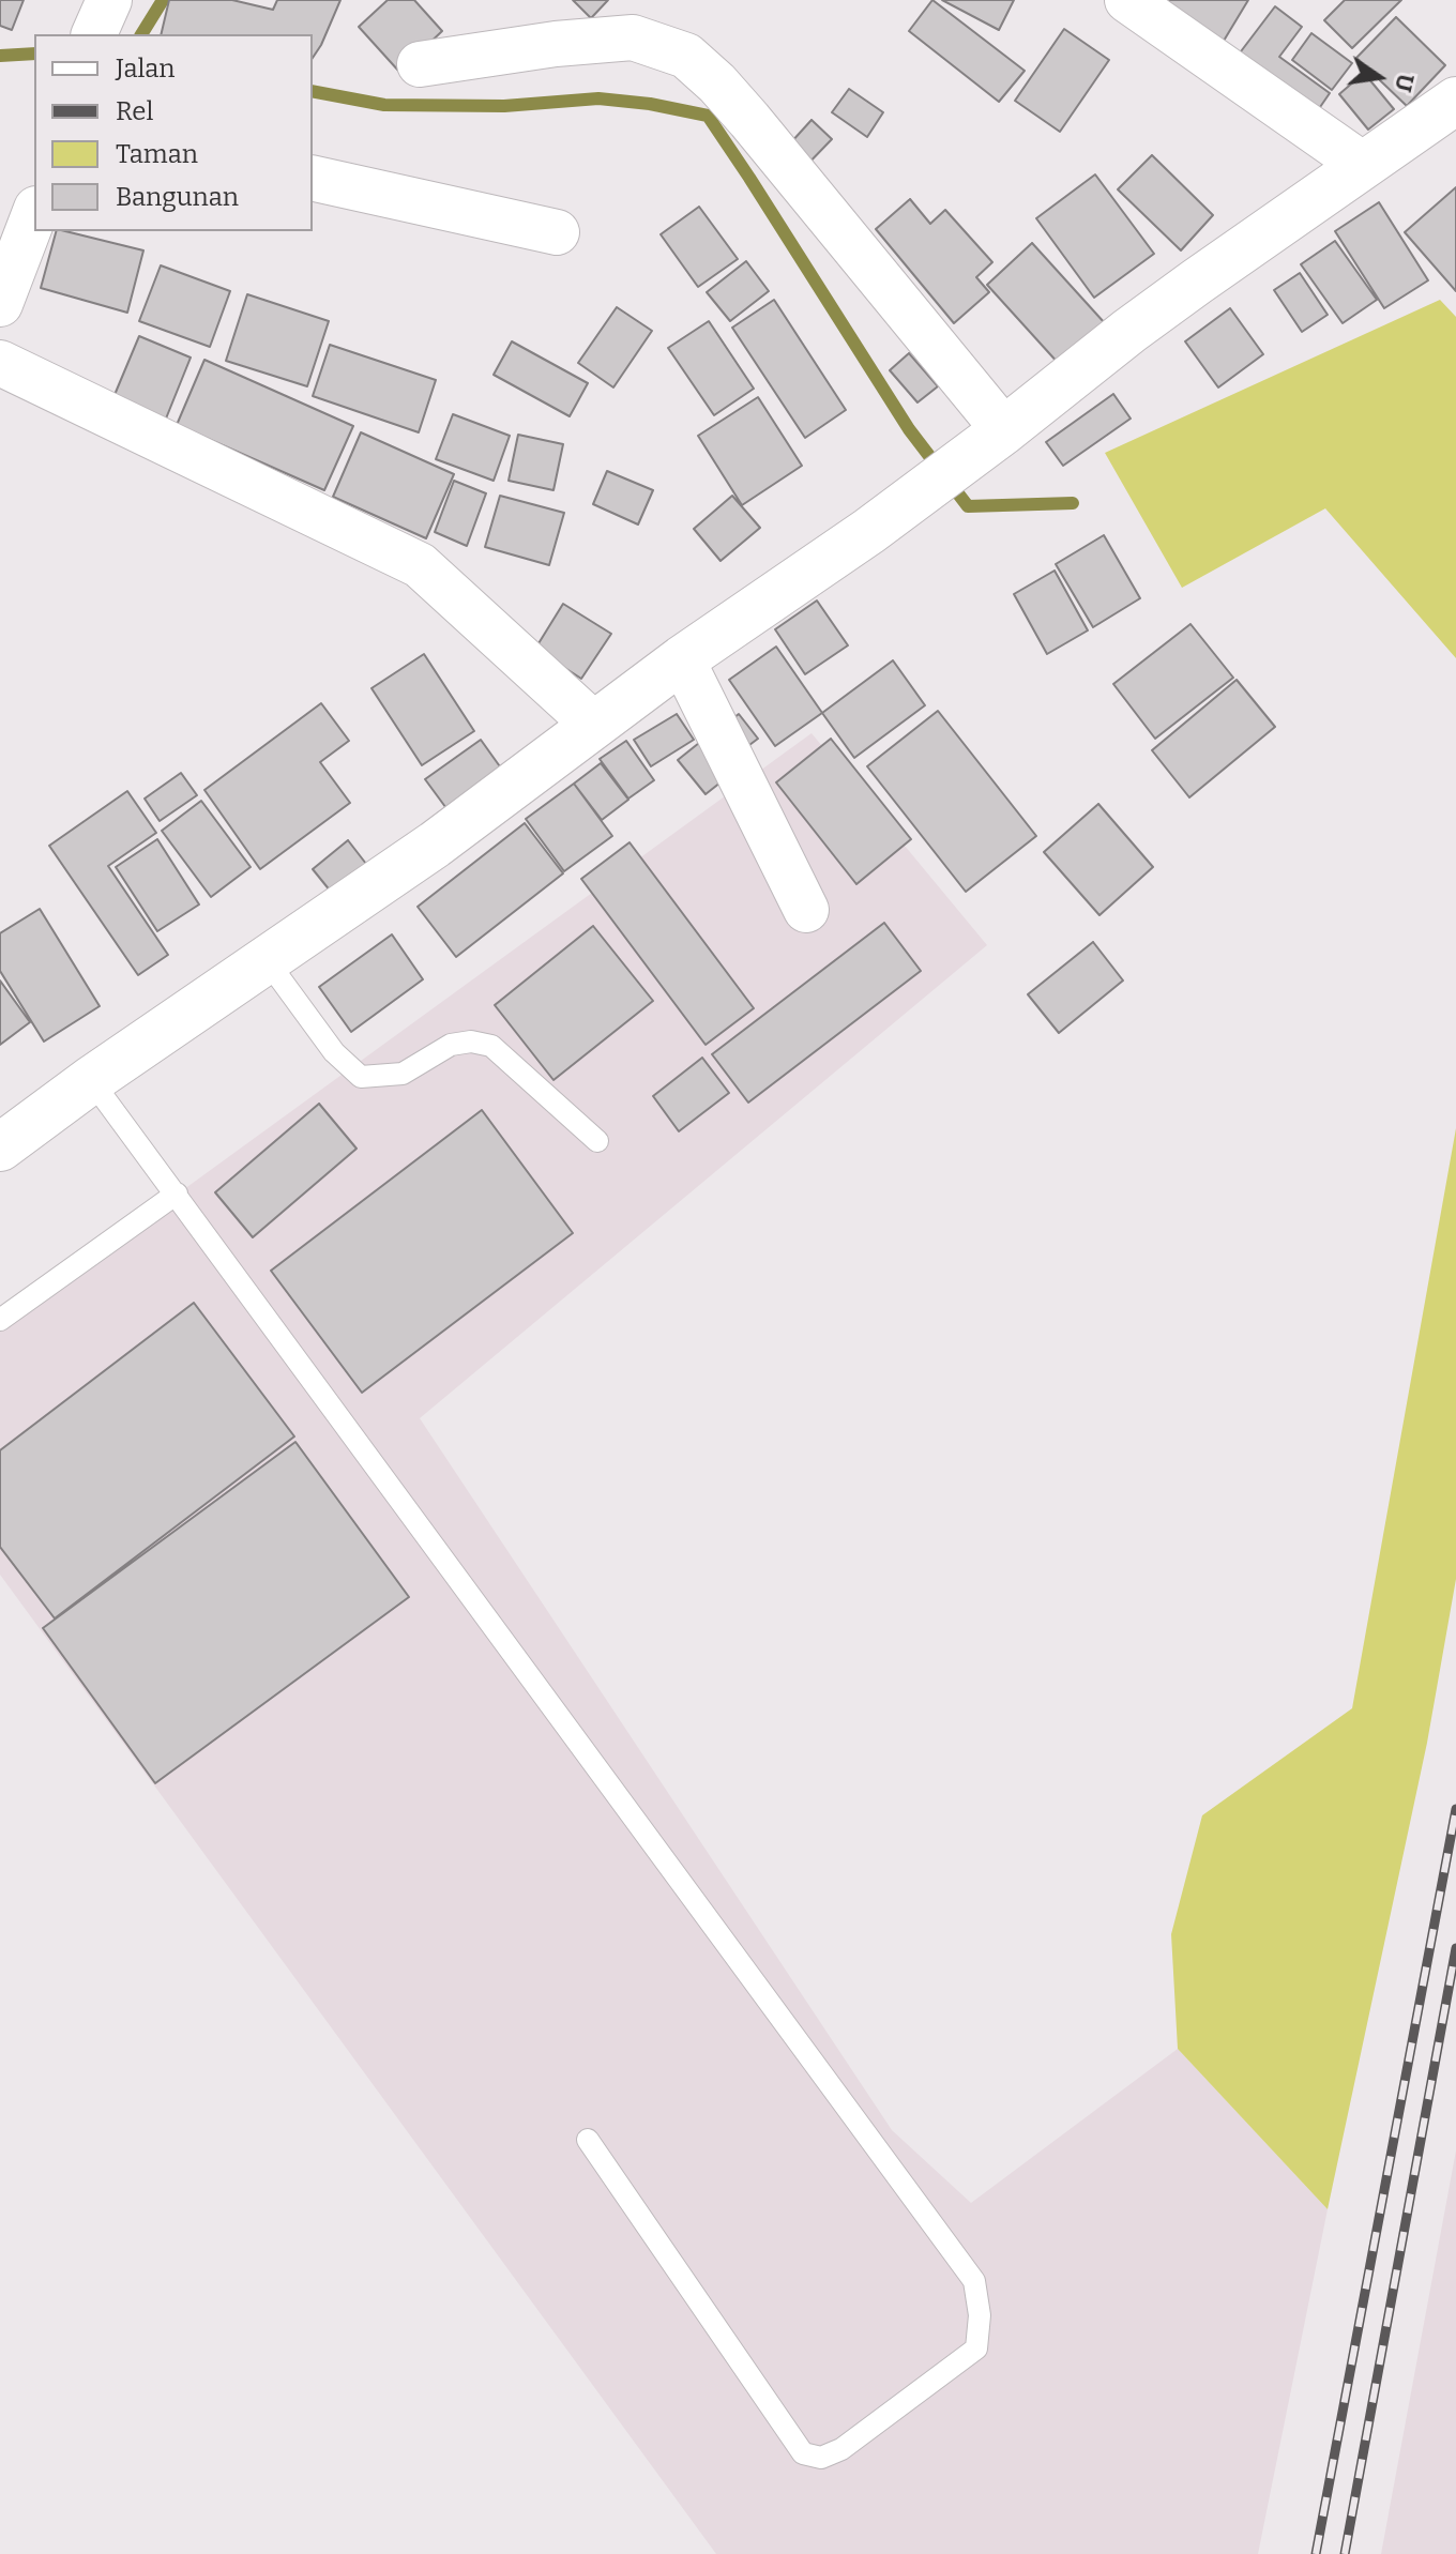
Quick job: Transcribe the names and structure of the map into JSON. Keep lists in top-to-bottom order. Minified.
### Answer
{"legend":["Jalan","Rel","Taman","Bangunan"],"north":"right"}
